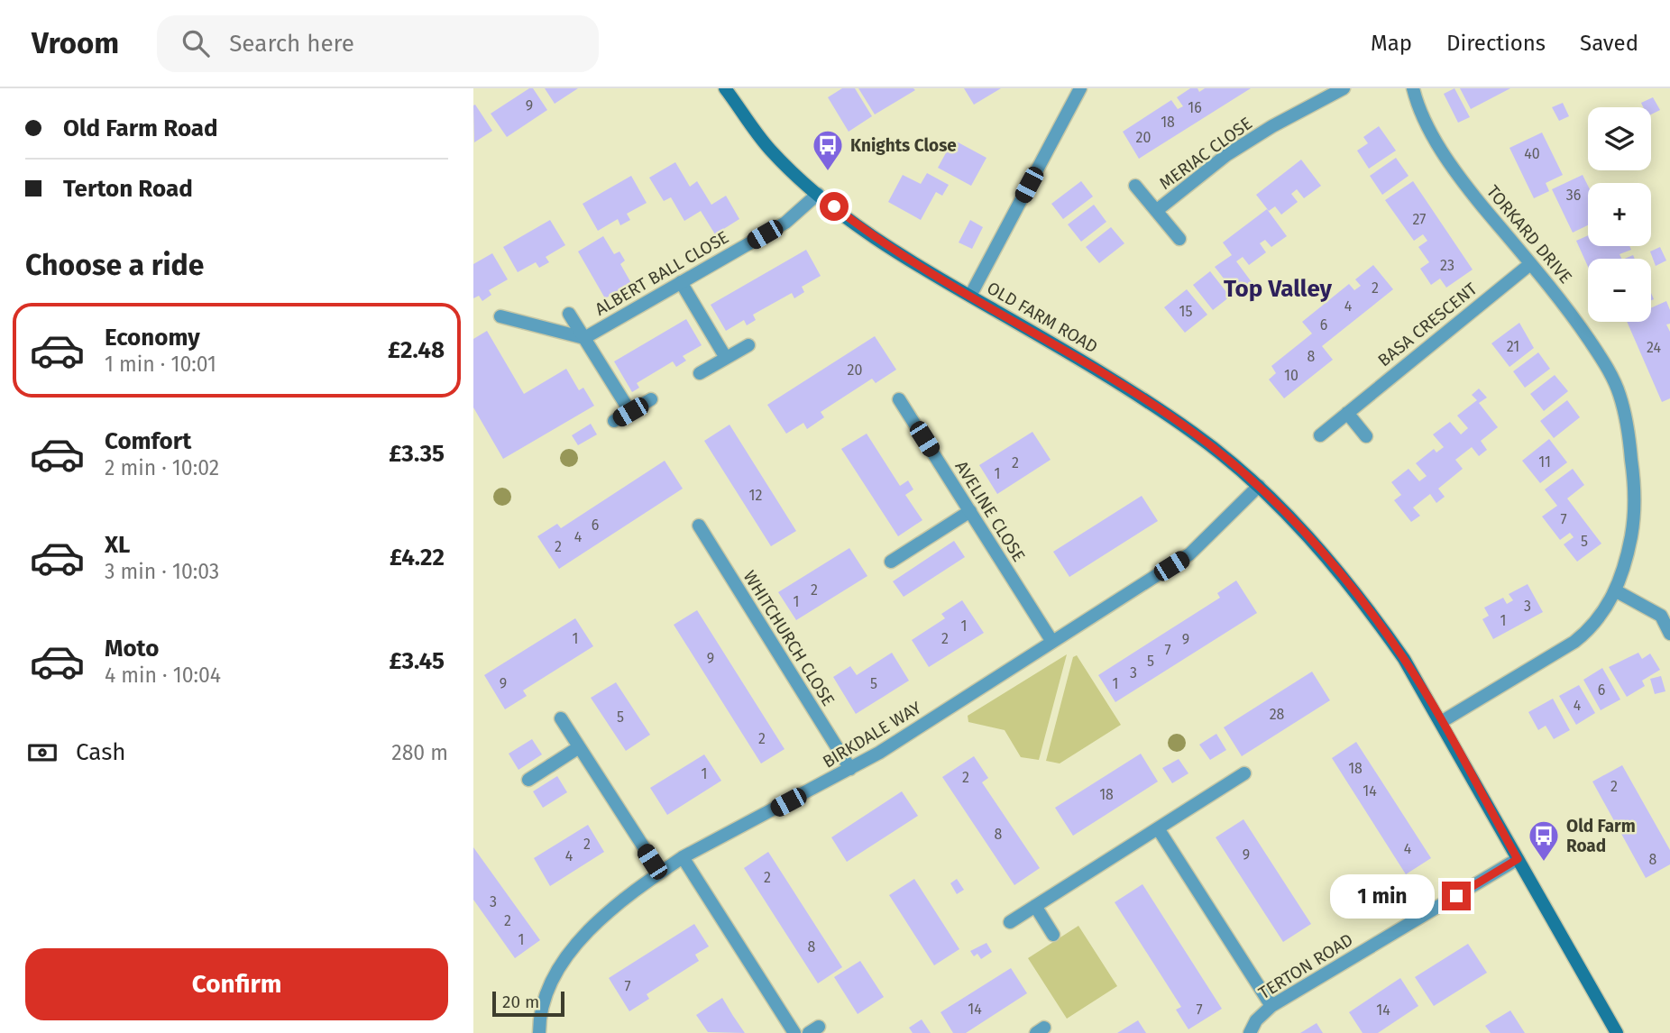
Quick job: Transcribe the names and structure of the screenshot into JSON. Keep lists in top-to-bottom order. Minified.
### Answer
{"streets":{"street":["MERIAC CLOSE","TORKARD DRIVE","ALBERT BALL CLOSE","OLD FARM ROAD","BASA CRESCENT","AVELINE CLOSE","WHITCHURCH CLOSE","BIRKDALE WAY","TERTON ROAD"]},"crossings":[["TORKARD DRIVE","OLD FARM ROAD"],["TORKARD DRIVE","BASA CRESCENT"],["ALBERT BALL CLOSE","OLD FARM ROAD"],["OLD FARM ROAD","BIRKDALE WAY"],["OLD FARM ROAD","TERTON ROAD"],["AVELINE CLOSE","BIRKDALE WAY"],["WHITCHURCH CLOSE","BIRKDALE WAY"]],"districts":["Top Valley"],"places":{"bus stop":["Knights Close","Old Farm Road"]},"house_numbers":["9","16","18","20","40","36","27","23","2","4","15","6","21","24","8","20","10","11","2","1","12","7","6","4","5","2","2","1","3","1","1","1","2","9","7","9","5","3","9","5","1","6","4","28","5","2","18","1","2","2","14","18","8","2","4","9","4","8","2","3","2","1","8","7","14","7","14"],"scale_bar":"20 m","page":{"header":"Vroom","search":"Search here","nav":["Map","Directions","Saved"],"banner":["Old Farm Road","Terton Road"],"map_buttons":["+","−"],"heading":"Choose a ride","list":[{"name":"Economy","note":"1 min · 10:01","value":"£2.48"},{"name":"Comfort","note":"2 min · 10:02","value":"£3.35"},{"name":"XL","note":"3 min · 10:03","value":"£4.22"},{"name":"Moto","note":"4 min · 10:04","value":"£3.45"}],"pay":["Cash","280 m"],"bubble":"1 min","buttons":"Confirm","scale":"20 m"}}
